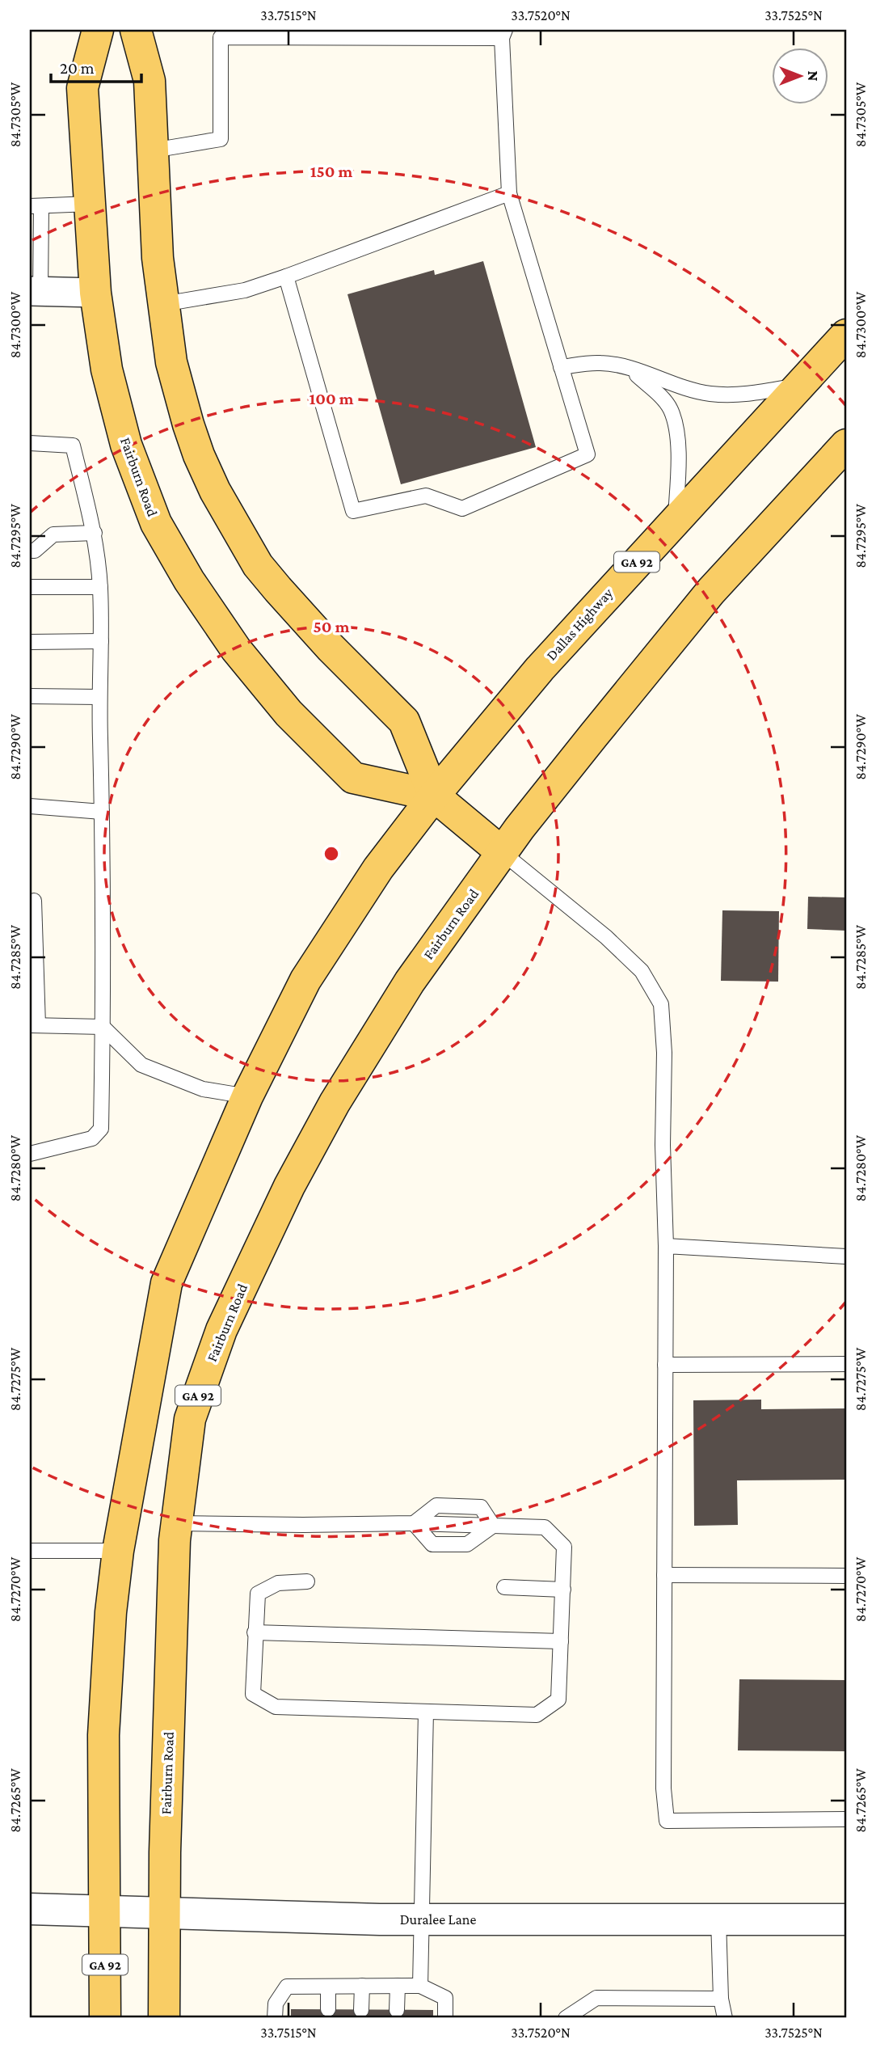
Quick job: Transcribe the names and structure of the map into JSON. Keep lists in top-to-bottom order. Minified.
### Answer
{"streets":{"main road":["Fairburn Road","GA 92","Dallas Highway"],"street":["Duralee Lane"]},"crossings":[["Fairburn Road","GA 92"],["Fairburn Road","Dallas Highway"],["Fairburn Road","Duralee Lane"],["GA 92","Dallas Highway"],["GA 92","Duralee Lane"]],"scale_bar":"20 m","north":"right","coordinates":["33.7515°N","33.7520°N","33.7525°N","84.7305°W","84.7300°W","84.7295°W","84.7290°W","84.7285°W","84.7280°W","84.7275°W","84.7270°W","84.7265°W"],"rings":["150 m","100 m","50 m"]}
